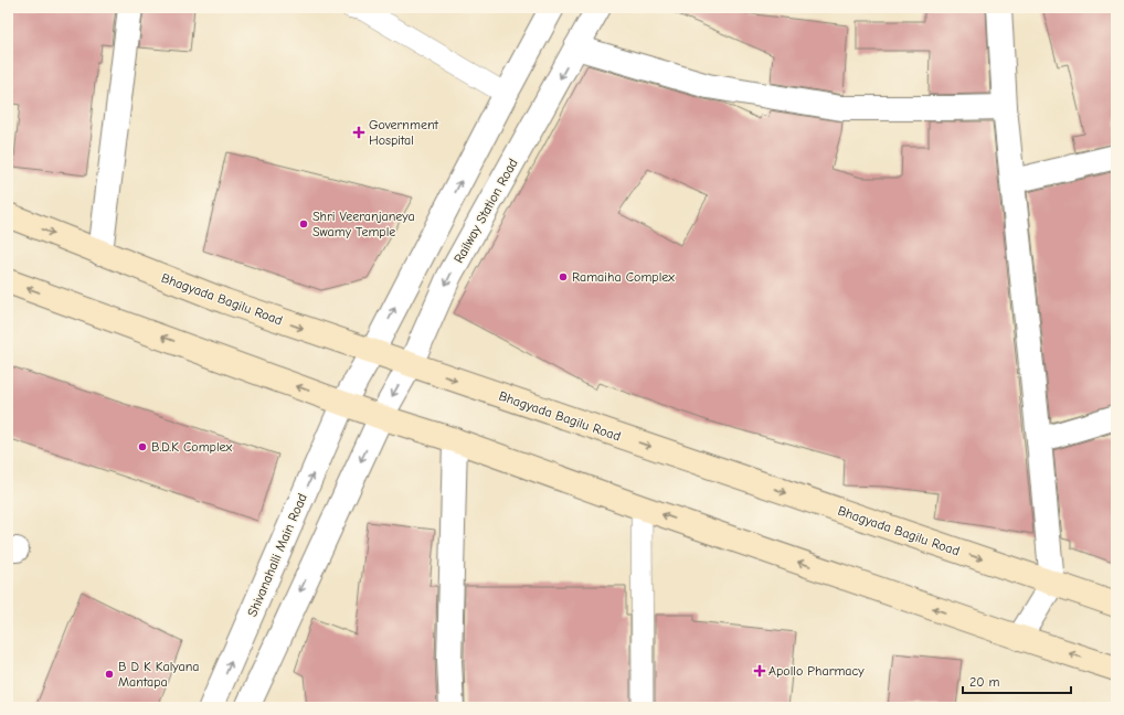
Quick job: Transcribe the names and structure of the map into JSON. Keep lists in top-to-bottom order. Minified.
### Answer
{"streets":{"main road":["Bhagyada Bagilu Road"],"street":["Railway Station Road","Shivanahalli Main Road"]},"crossings":[["Railway Station Road","Bhagyada Bagilu Road"]],"places":{"health":["Government Hospital","Apollo Pharmacy"],"other":["Shri Veeranjaneya Swamy Temple","Ramaiha Complex","B.D.K Complex","B D K Kalyana Mantapa"]},"scale_bar":"20 m"}
